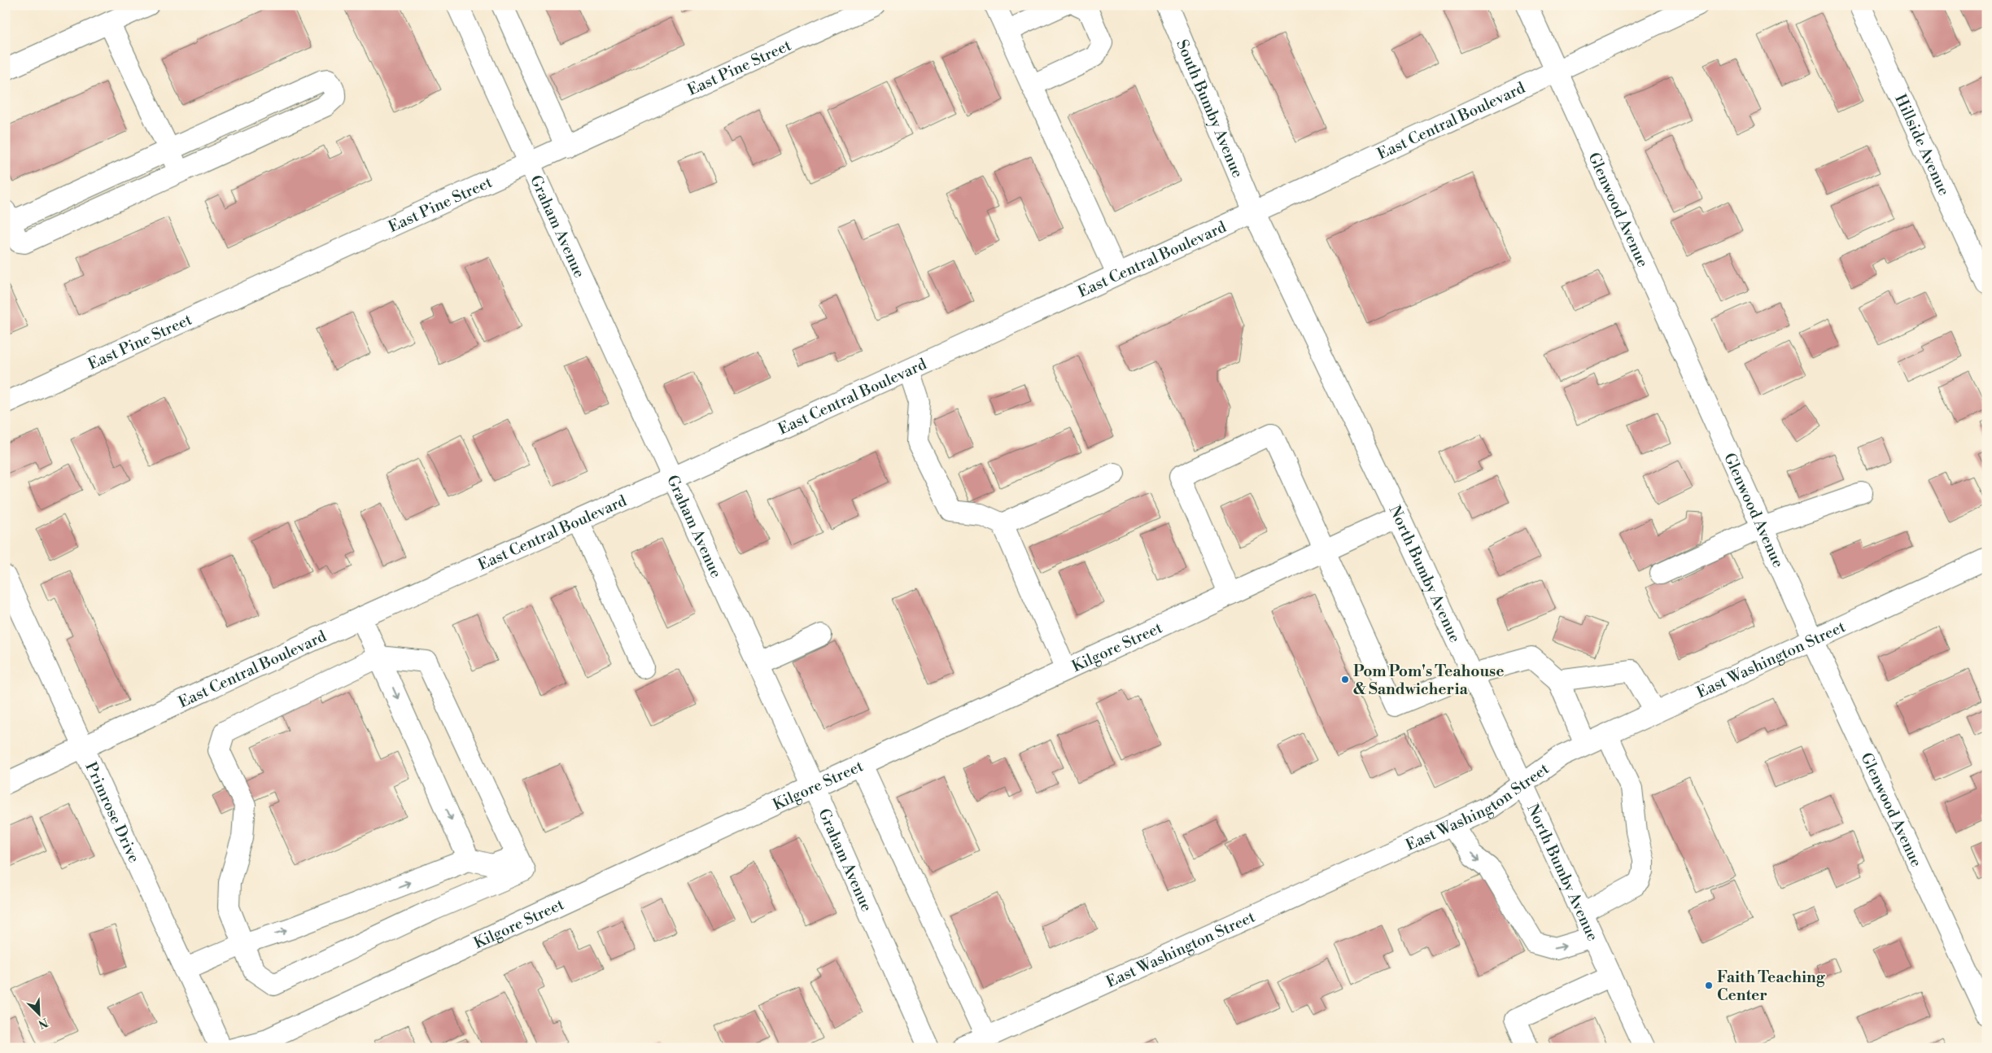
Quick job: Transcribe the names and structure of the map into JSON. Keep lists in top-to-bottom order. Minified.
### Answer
{"streets":{"street":["East Pine Street","South Bumby Avenue","East Central Boulevard","Hillside Avenue","Glenwood Avenue","Graham Avenue","North Bumby Avenue","Kilgore Street","East Washington Street","Primrose Drive"]},"crossings":[["East Pine Street","Graham Avenue"],["South Bumby Avenue","East Central Boulevard"],["South Bumby Avenue","North Bumby Avenue"],["East Central Boulevard","Glenwood Avenue"],["East Central Boulevard","Graham Avenue"],["East Central Boulevard","North Bumby Avenue"],["East Central Boulevard","Primrose Drive"],["Glenwood Avenue","East Washington Street"],["Graham Avenue","Kilgore Street"],["North Bumby Avenue","Kilgore Street"],["North Bumby Avenue","East Washington Street"]],"places":["Pom Pom's Teahouse & Sandwicheria","Faith Teaching Center"],"north":"bottom right"}
